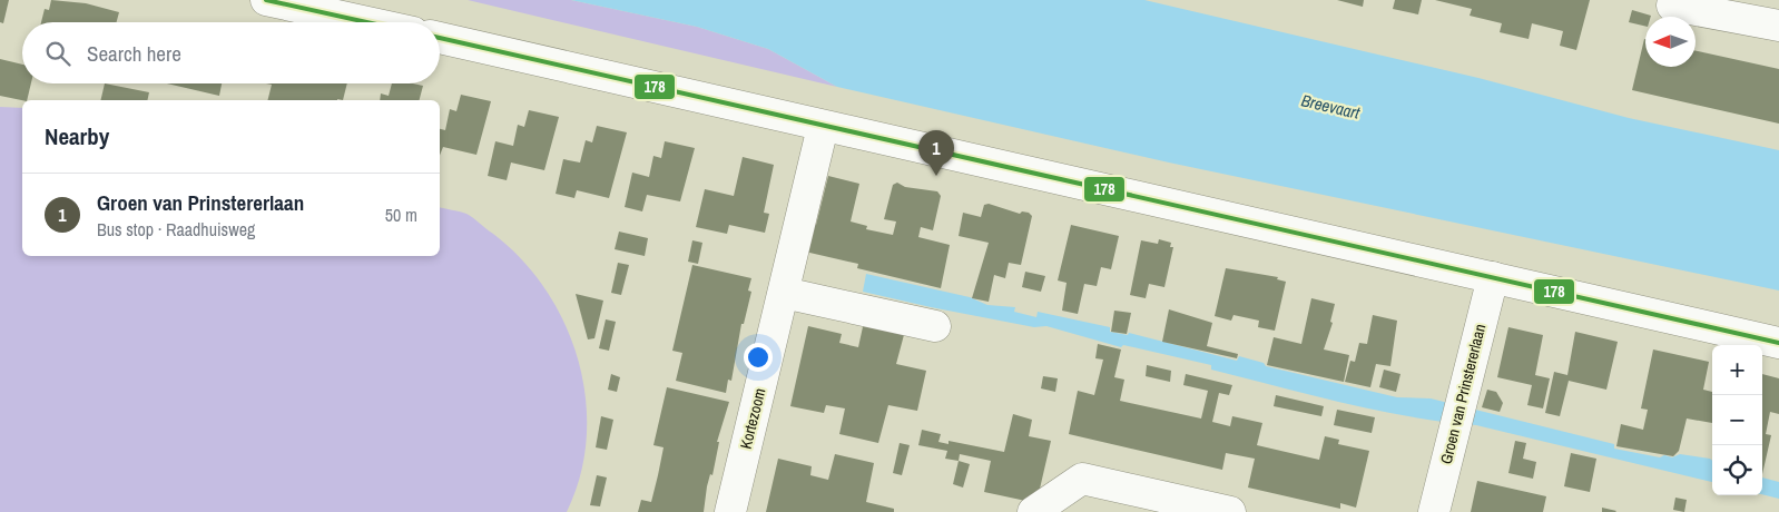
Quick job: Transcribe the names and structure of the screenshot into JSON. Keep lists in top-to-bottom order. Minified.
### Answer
{"streets":{"street":["Groen van Prinstererlaan","Kortezoom"]},"water":["Breevaart"],"lines":["transit line 178"],"north":"left","page":{"search":"Search here","heading":"Nearby","pins":"1","list":[{"mark":"1","name":"Groen van Prinstererlaan","note":"Bus stop · Raadhuisweg","value":"50 m"}],"map_buttons":["+","−"]}}
